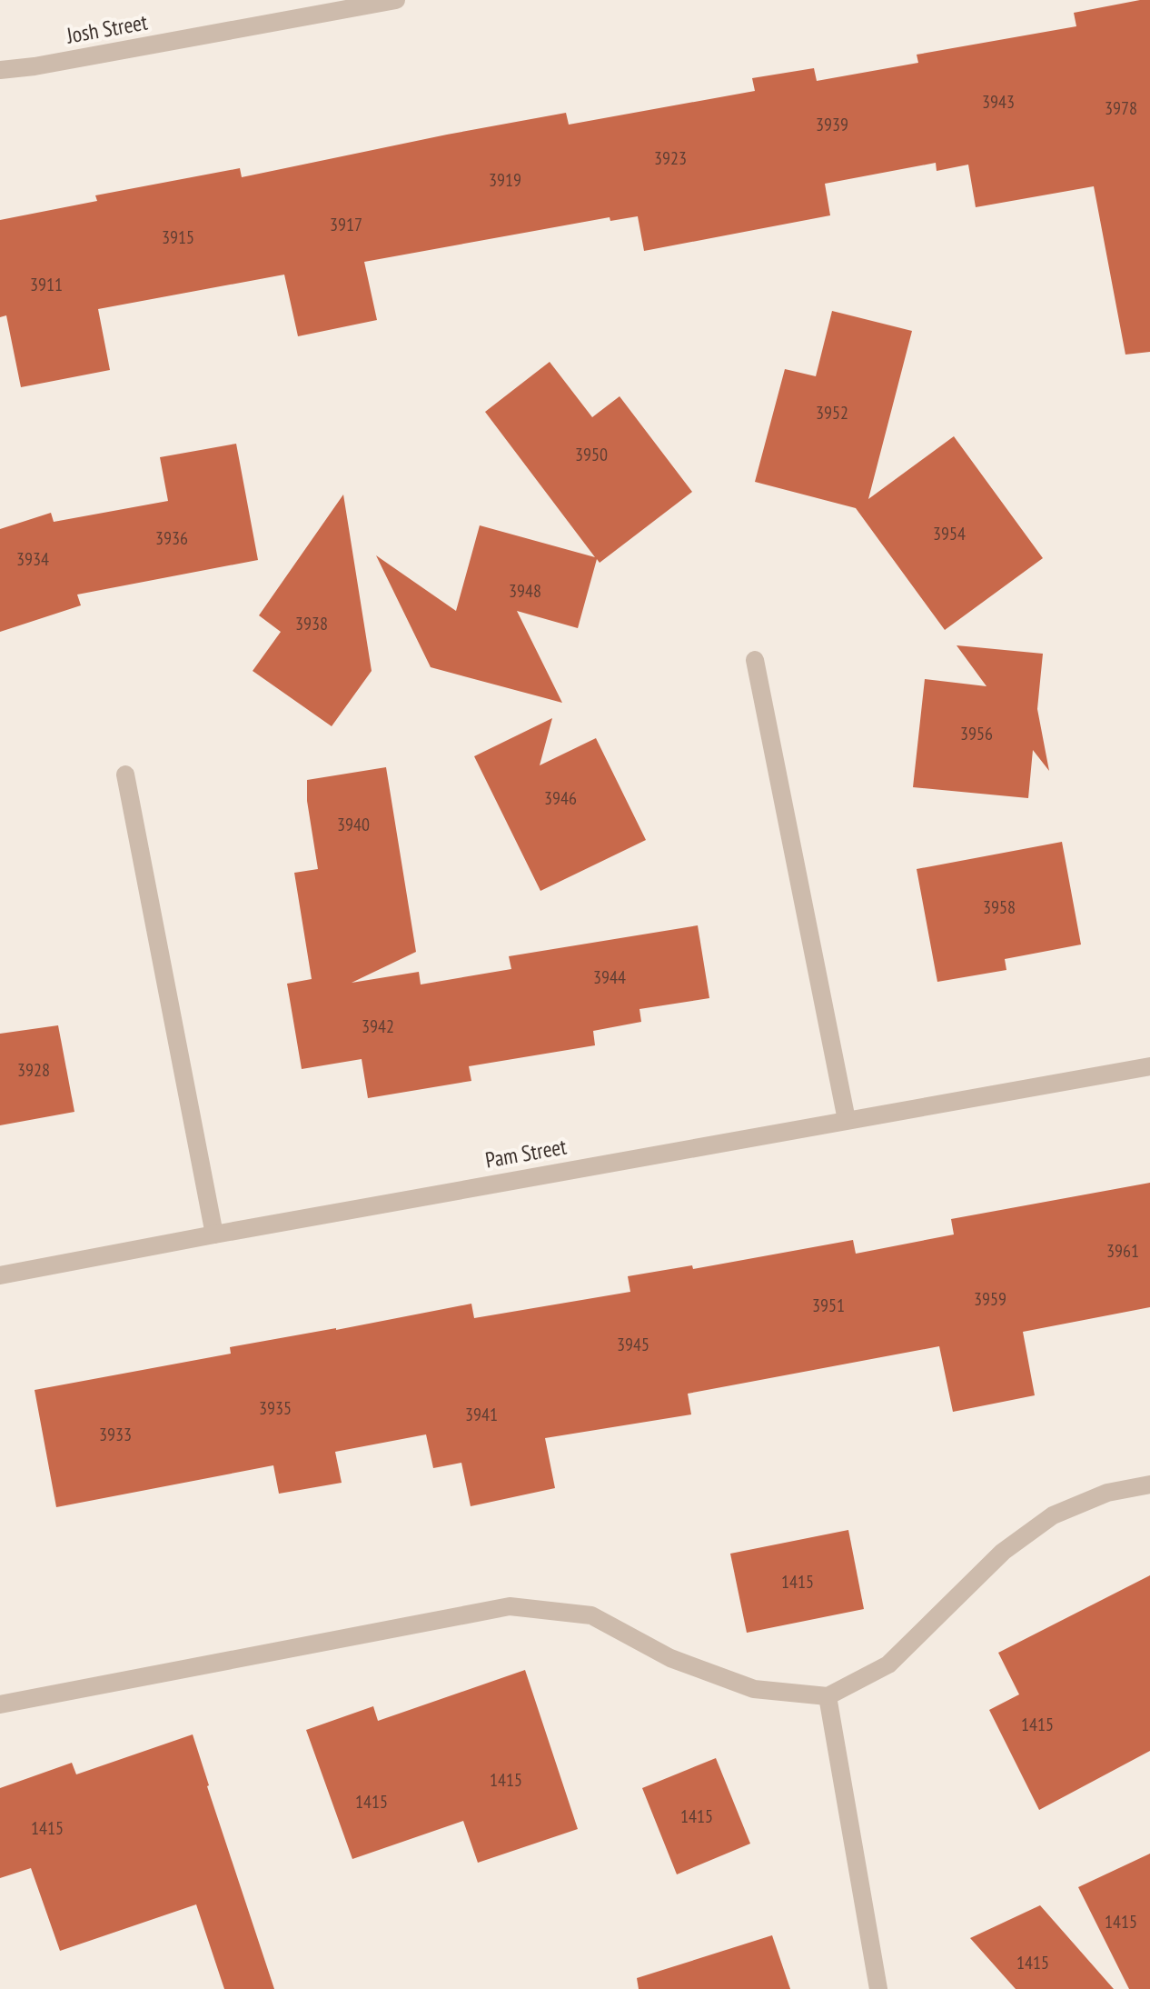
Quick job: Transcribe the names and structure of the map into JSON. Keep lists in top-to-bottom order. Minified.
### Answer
{"streets":{"street":["Josh Street","Pam Street"]},"house_numbers":["3943","3978","3939","3923","3919","3917","3915","3911","3952","3950","3954","3936","3934","3948","3938","3956","3946","3940","3958","3944","3942","3928","3961","3959","3951","3945","3935","3941","3933","1415","1415","1415","1415","1415","1415","1415","1415"]}
